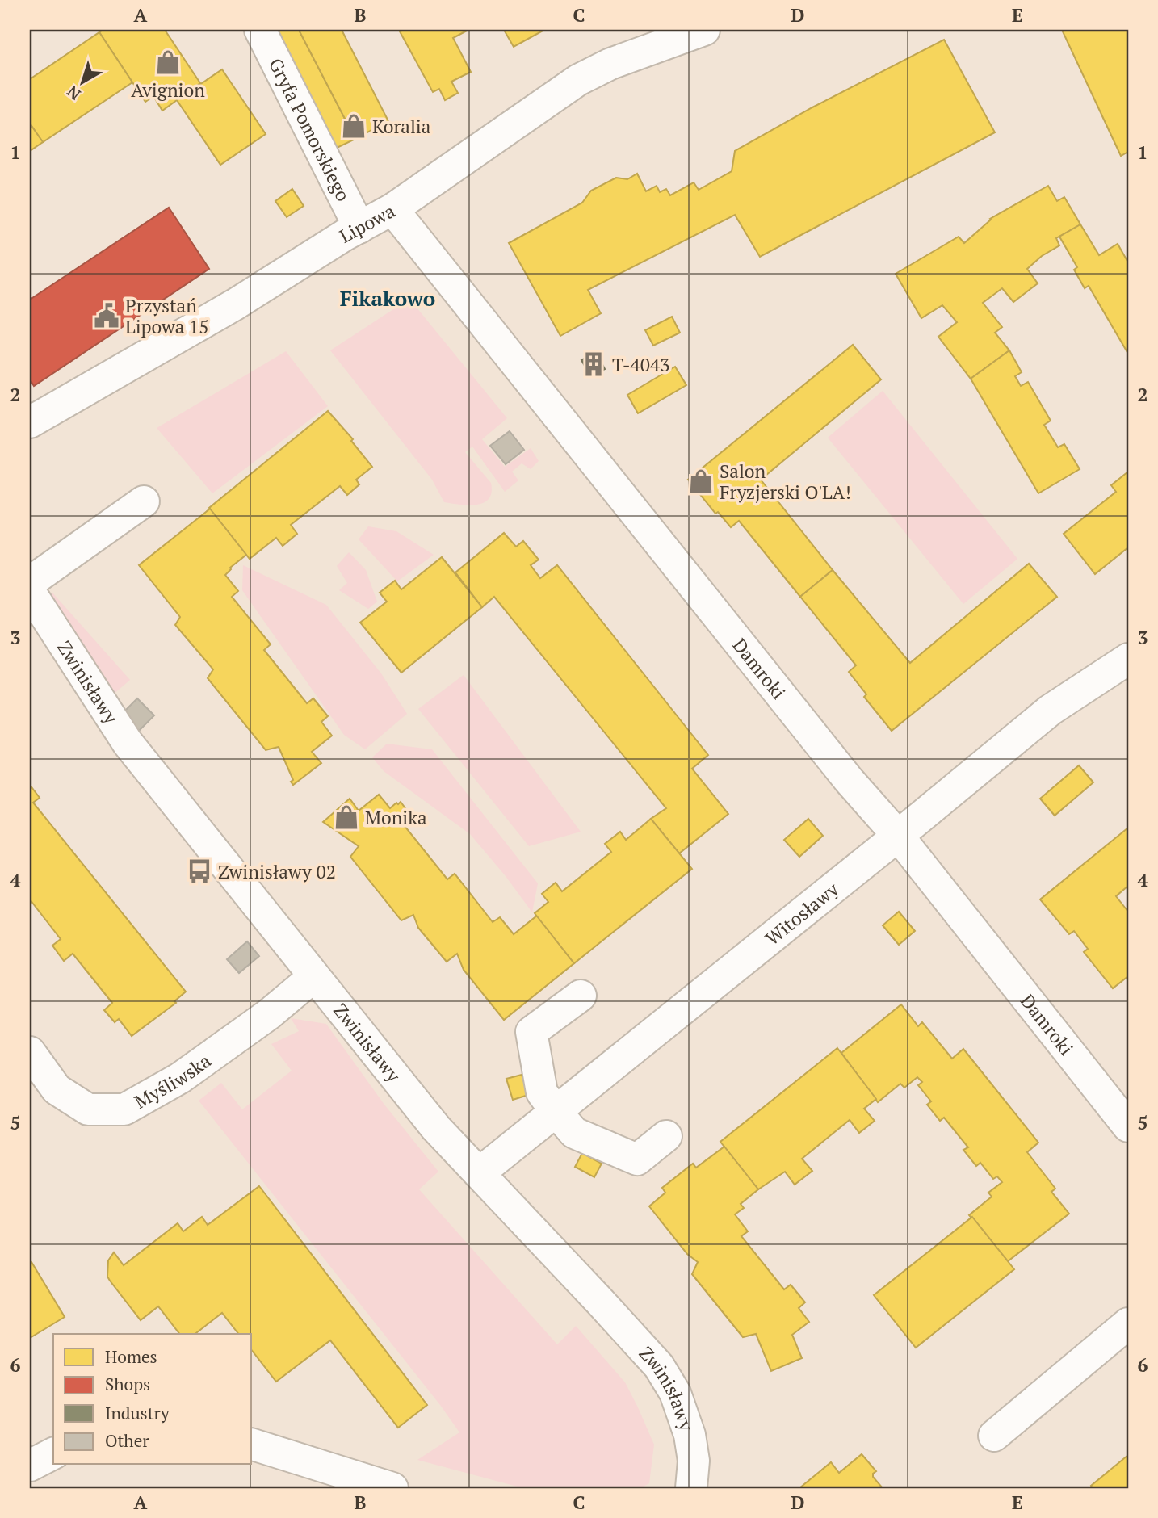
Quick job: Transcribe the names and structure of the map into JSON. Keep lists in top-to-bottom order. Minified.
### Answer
{"streets":{"street":["Gryfa Pomorskiego","Lipowa","Damroki","Zwinisławy","Witosławy","Myśliwska"]},"crossings":[["Gryfa Pomorskiego","Lipowa"],["Lipowa","Damroki"],["Damroki","Witosławy"],["Zwinisławy","Witosławy"],["Zwinisławy","Myśliwska"]],"districts":["Fikakowo"],"places":{"shop":["Avignion","Koralia","Salon Fryzjerski O'LA!","Monika"],"public building":["Przystań Lipowa 15"],"building":["T-4043"],"bus stop":["Zwinisławy 02"]},"legend":["Homes","Shops","Industry","Other"],"north":"bottom left","grid":{"columns":["A","B","C","D","E"],"rows":["1","2","3","4","5","6"]}}
